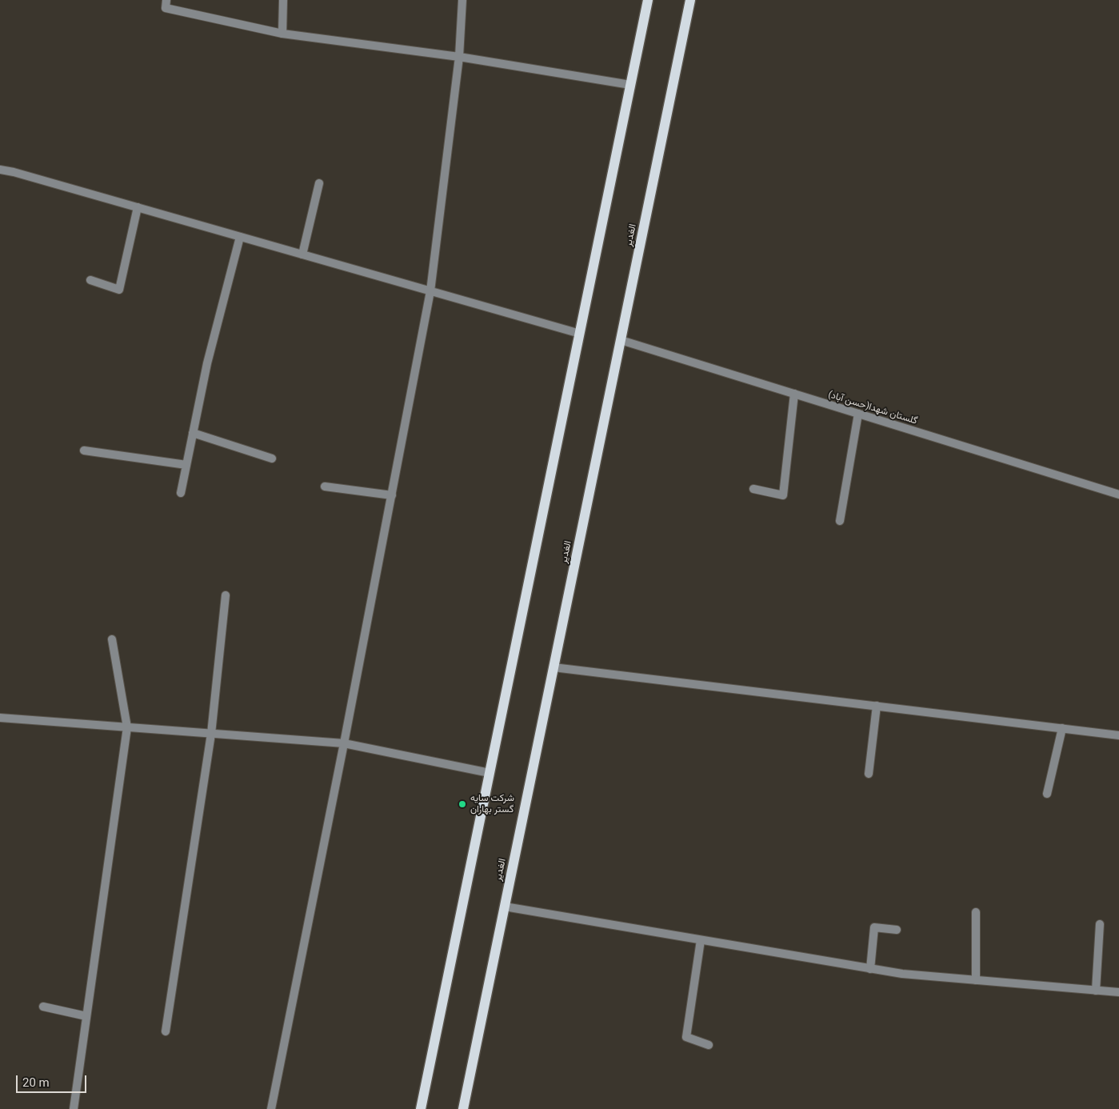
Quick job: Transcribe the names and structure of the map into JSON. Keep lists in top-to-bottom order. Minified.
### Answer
{"streets":{"main road":["الغدیر"],"street":["گلستان شهدا(حسن آباد)"]},"crossings":[["الغدیر","گلستان شهدا(حسن آباد)"]],"places":["شرکت سایه گستر بهاران"],"scale_bar":"20 m"}
